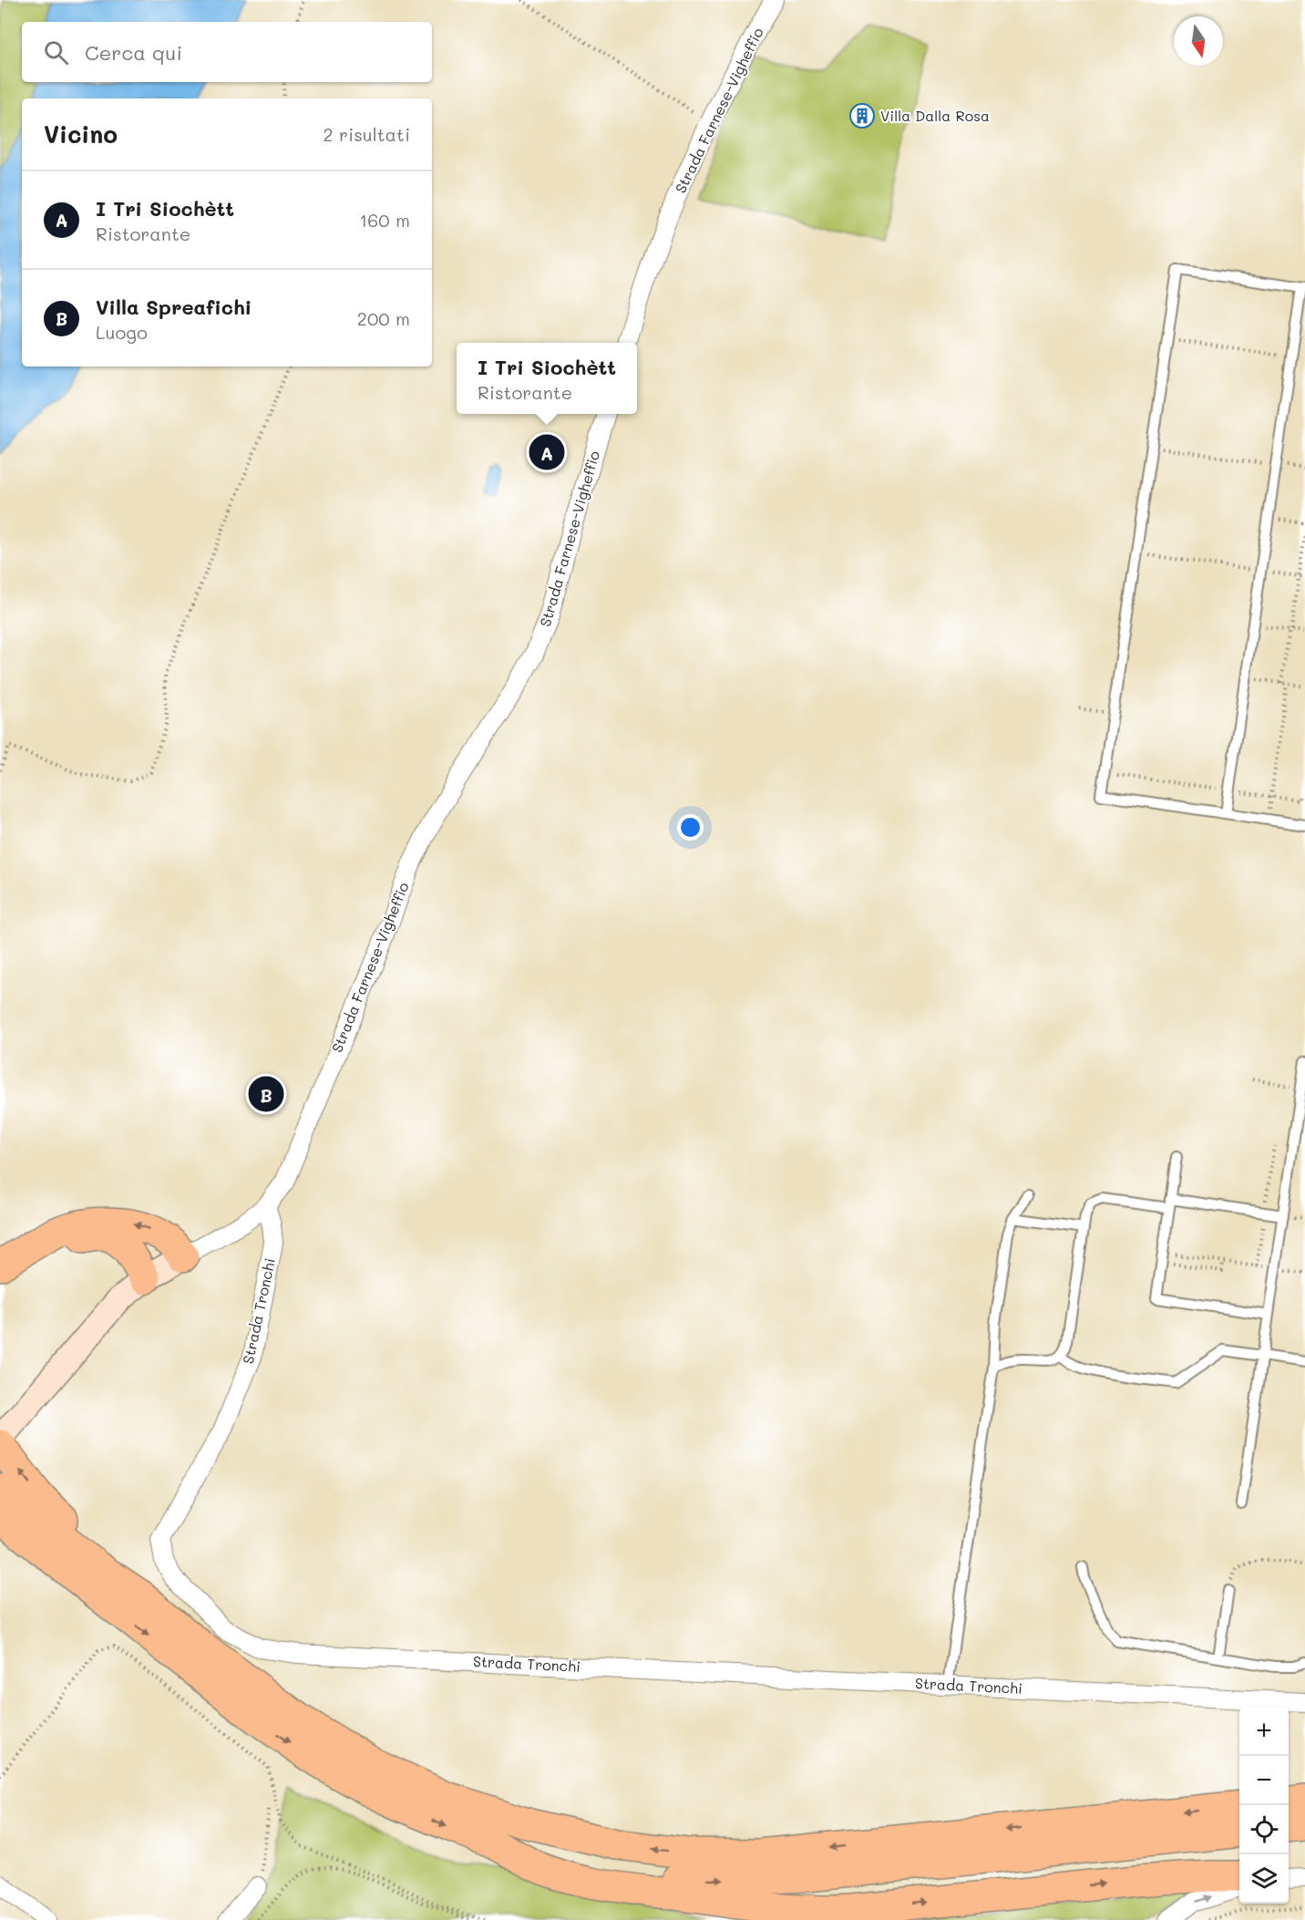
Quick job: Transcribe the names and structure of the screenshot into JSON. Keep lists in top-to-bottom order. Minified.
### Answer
{"streets":{"street":["Strada Farnese-Vigheffio","Strada Tronchi"]},"crossings":[["Strada Farnese-Vigheffio","Strada Tronchi"]],"places":{"building":["Villa Dalla Rosa"]},"north":"bottom","page":{"search":"Cerca qui","heading":["Vicino","2 risultati"],"list":[{"mark":"A","name":"I Tri Siochètt","note":"Ristorante","value":"160 m"},{"mark":"B","name":"Villa Spreafichi","note":"Luogo","value":"200 m"}],"popup":["I Tri Siochètt","Ristorante"],"pins":["A","B"],"map_buttons":["+","−"]}}
